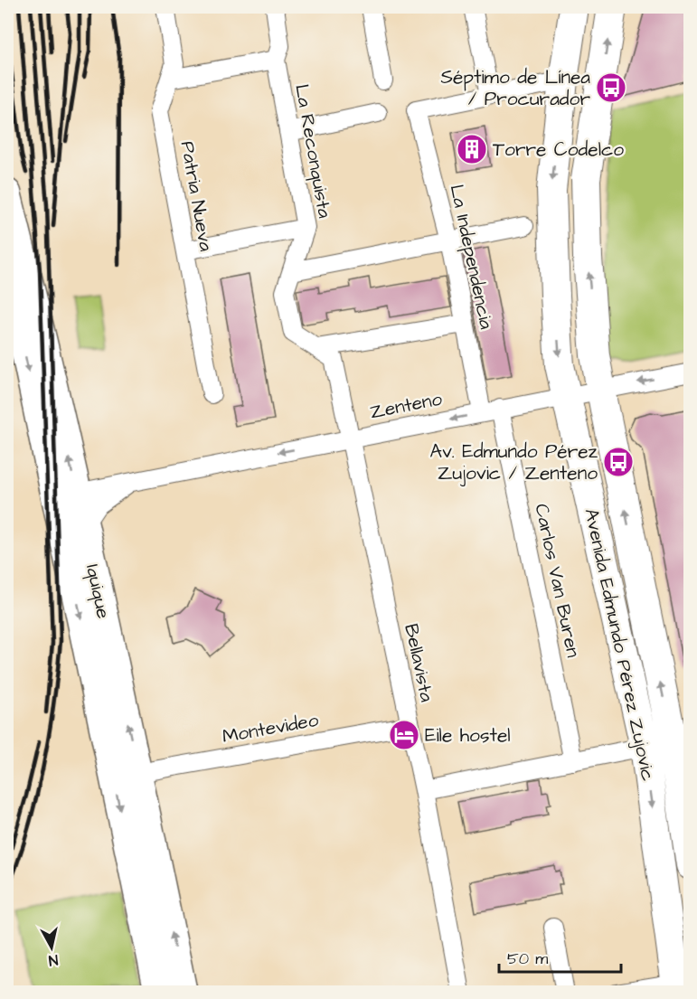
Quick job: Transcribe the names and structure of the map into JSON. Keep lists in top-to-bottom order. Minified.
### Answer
{"streets":{"highway":["Avenida Edmundo Pérez Zujovic"],"main road":["Iquique"],"street":["La Reconquista","Patria Nueva","La Independencia","Zenteno","Carlos Van Buren","Bellavista","Montevideo"]},"crossings":[["La Reconquista","Zenteno"],["La Reconquista","Bellavista"],["La Independencia","Zenteno"],["Zenteno","Carlos Van Buren"],["Zenteno","Iquique"],["Zenteno","Avenida Edmundo Pérez Zujovic"],["Zenteno","Bellavista"],["Iquique","Montevideo"],["Bellavista","Montevideo"]],"places":{"bus stop":["Séptimo de Línea / Procurador","Av. Edmundo Pérez Zujovic / Zenteno"],"building":["Torre Codelco"],"hotel":["Eile hostel"]},"scale_bar":"50 m","north":"bottom"}
